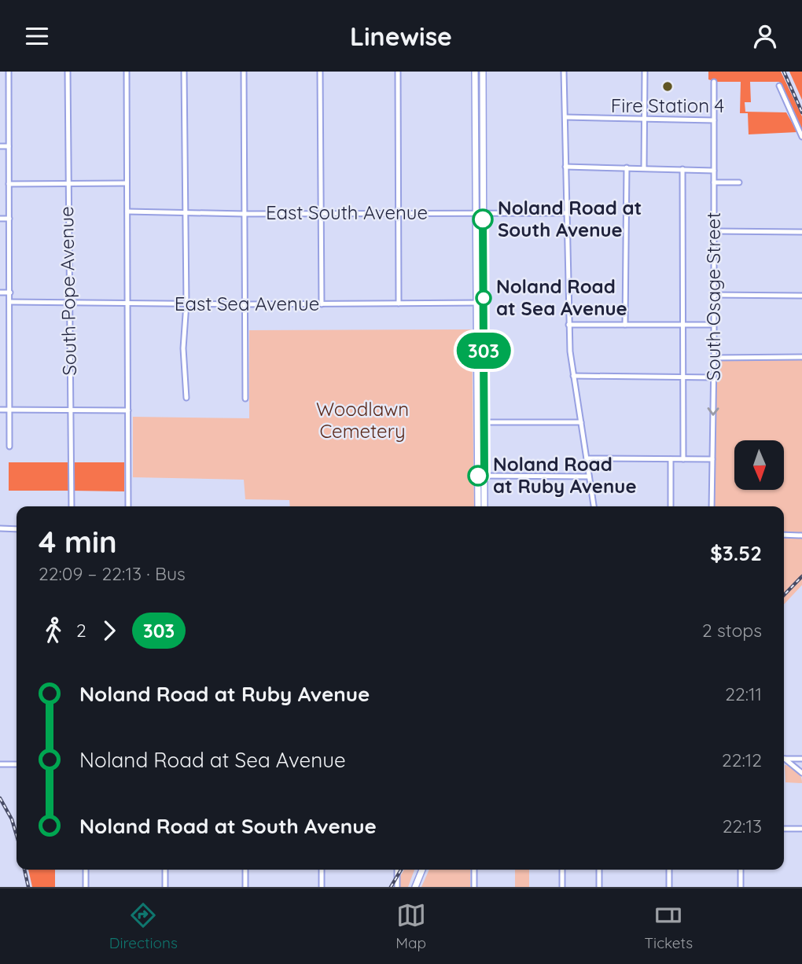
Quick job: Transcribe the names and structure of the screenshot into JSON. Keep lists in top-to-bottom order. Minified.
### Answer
{"streets":{"street":["East South Avenue","South Pope Avenue","South Osage Street","East Sea Avenue"]},"crossings":[["South Pope Avenue","East Sea Avenue"]],"parks":["Woodlawn Cemetery"],"places":["Fire Station 4","Noland Road at South Avenue","Noland Road at Sea Avenue","Noland Road at Ruby Avenue"],"lines":["bus line 303"],"north":"bottom","page":{"header":"Linewise","on_map":"303","heading":["4 min","22:09 – 22:13 · Bus","$3.52"],"legs":["2","303","2 stops"],"list":[{"name":"Noland Road at Ruby Avenue","value":"22:11"},{"name":"Noland Road at Sea Avenue","value":"22:12"},{"name":"Noland Road at South Avenue","value":"22:13"}],"tabs":["Directions","Map","Tickets"]}}
